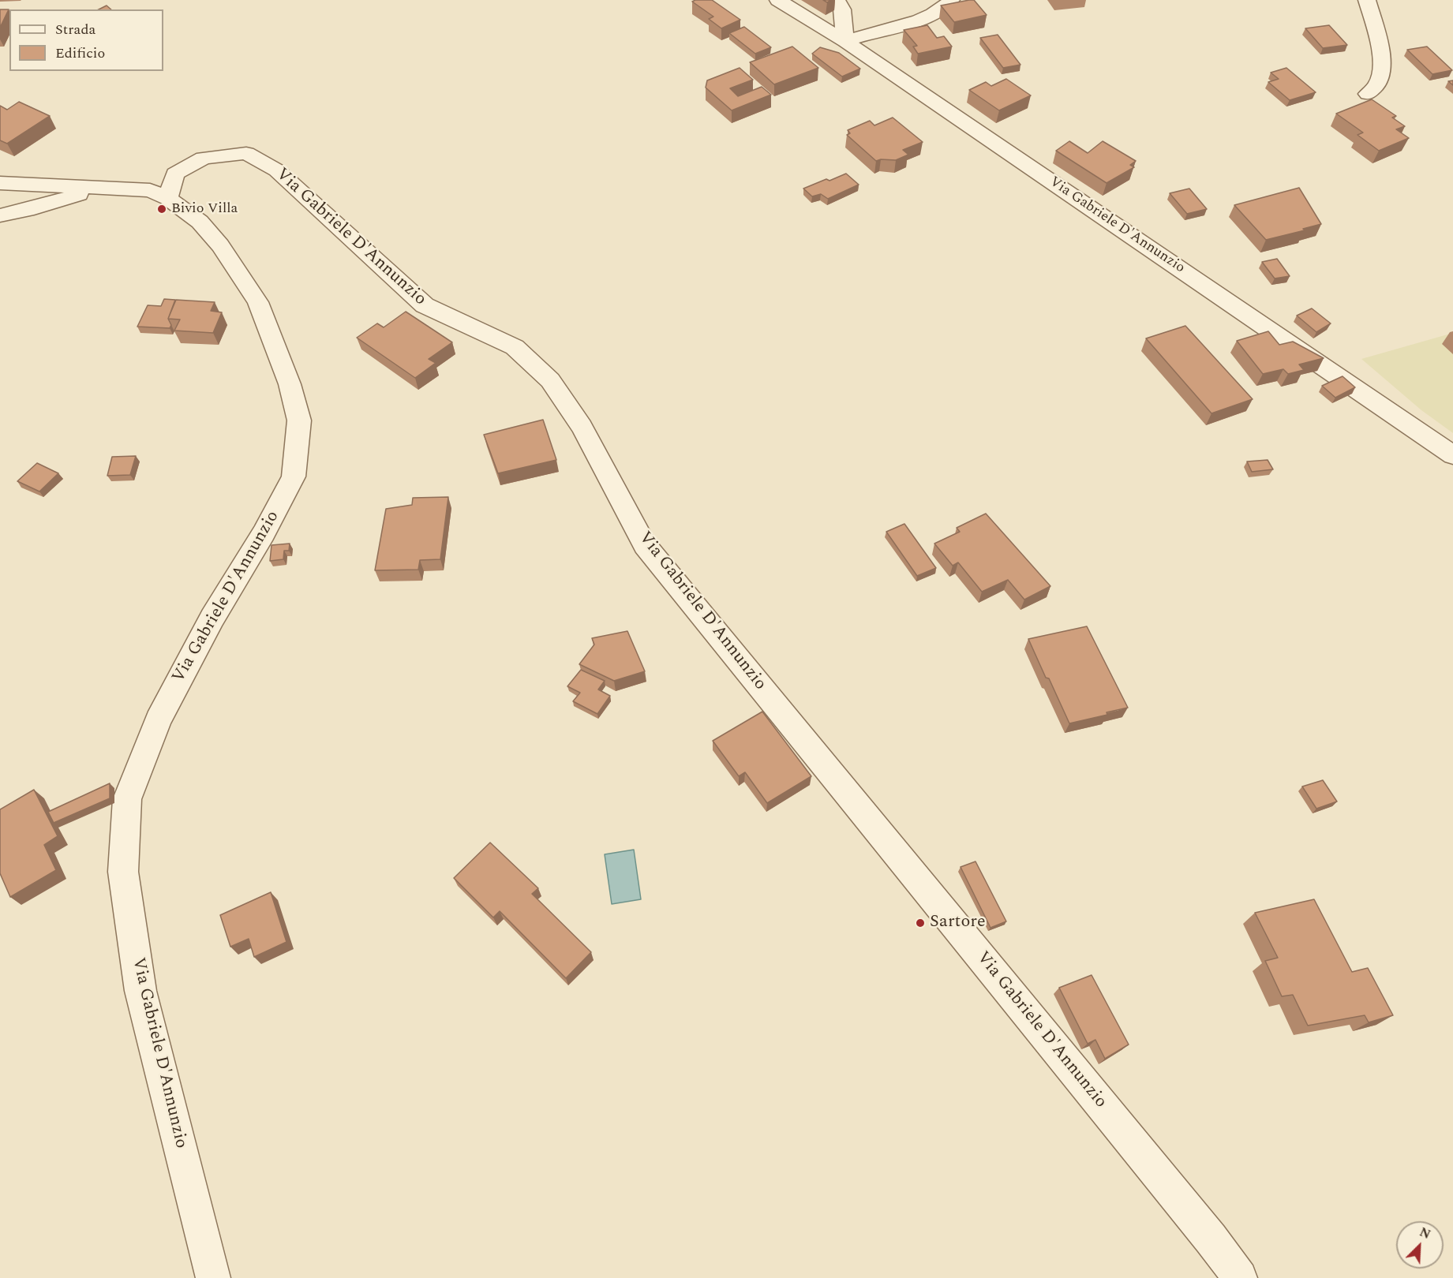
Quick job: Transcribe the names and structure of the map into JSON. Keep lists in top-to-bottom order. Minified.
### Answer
{"streets":{"street":["Via Gabriele D'Annunzio"]},"places":["Bivio Villa","Sartore"],"legend":["Strada","Edificio"],"north":"top right"}
